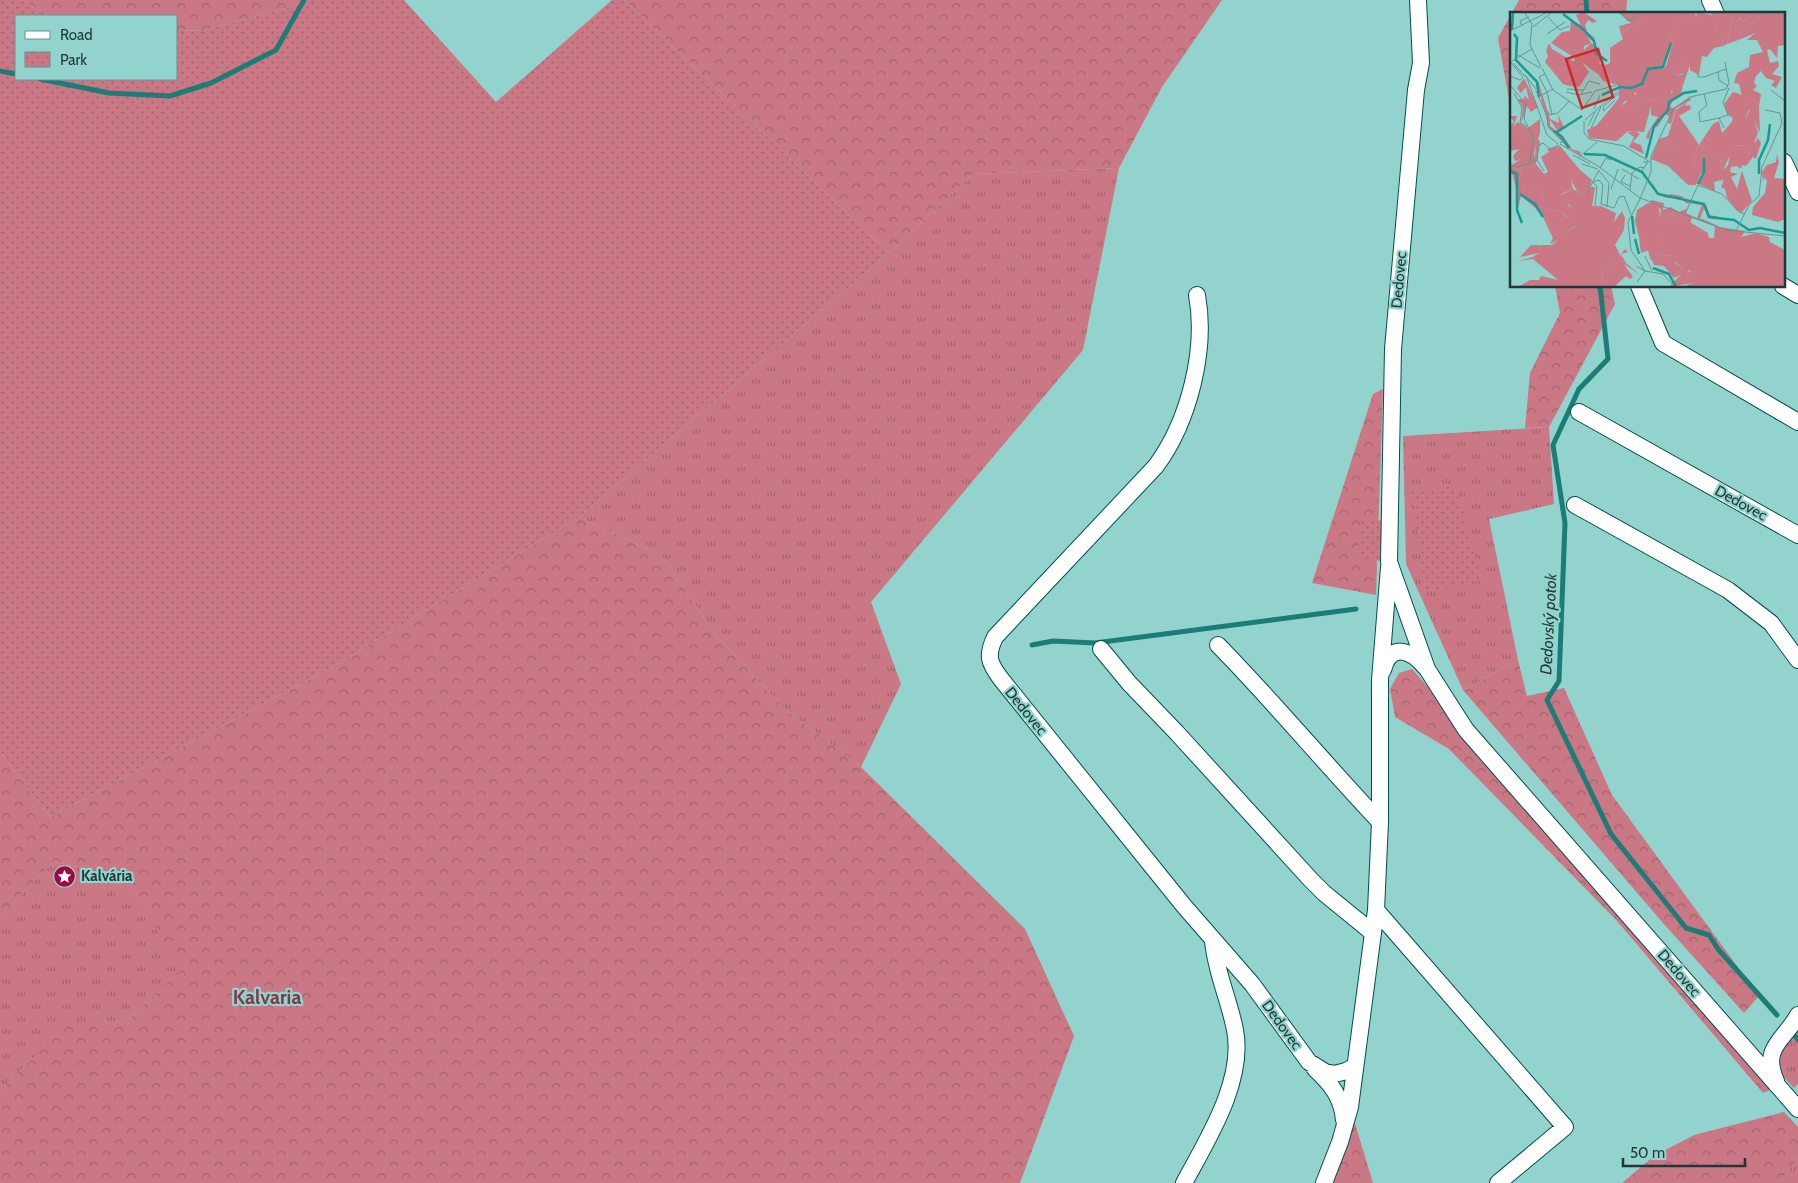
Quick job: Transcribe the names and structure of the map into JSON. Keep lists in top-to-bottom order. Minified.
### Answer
{"streets":{"street":["Dedovec"]},"districts":["Kalvaria"],"water":["Dedovský potok"],"places":{"place":["Kalvária"]},"legend":["Road","Park"],"scale_bar":"50 m"}
